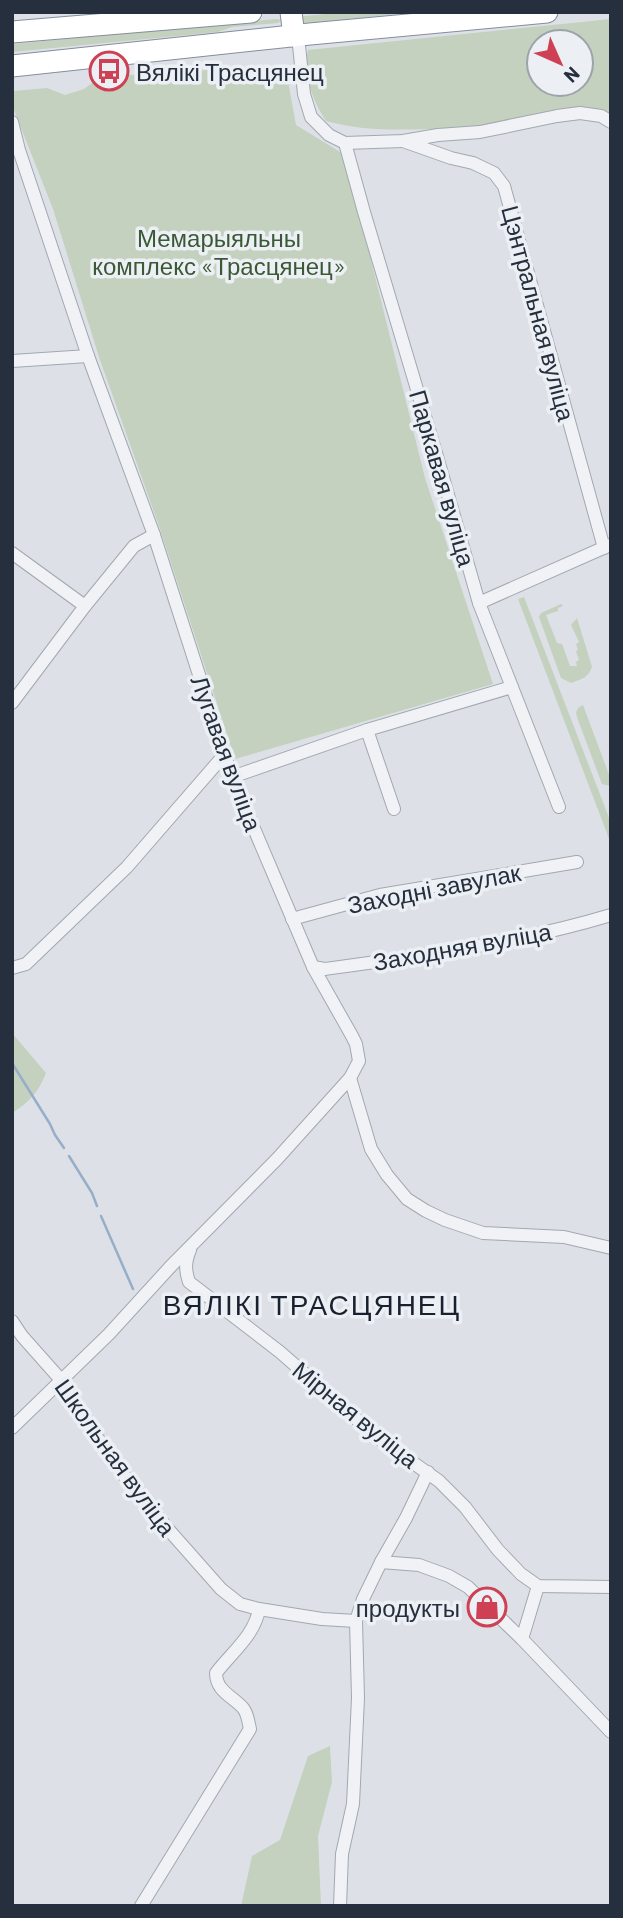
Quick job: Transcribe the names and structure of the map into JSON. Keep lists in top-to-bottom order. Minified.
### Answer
{"streets":{"street":["Цэнтральная вуліца","Паркавая вуліца","Лугавая вуліца","Заходні завулак","Заходняя вуліца","Мірная вуліца","Школьная вуліца"]},"crossings":[["Цэнтральная вуліца","Паркавая вуліца"],["Лугавая вуліца","Заходні завулак"],["Лугавая вуліца","Заходняя вуліца"]],"districts":["ВЯЛІКІ ТРАСЦЯНЕЦ"],"parks":["Мемарыяльны комплекс «Трасцянец»"],"places":{"bus stop":["Вялікі Трасцянец"],"shop":["продукты"]},"north":"bottom right"}
